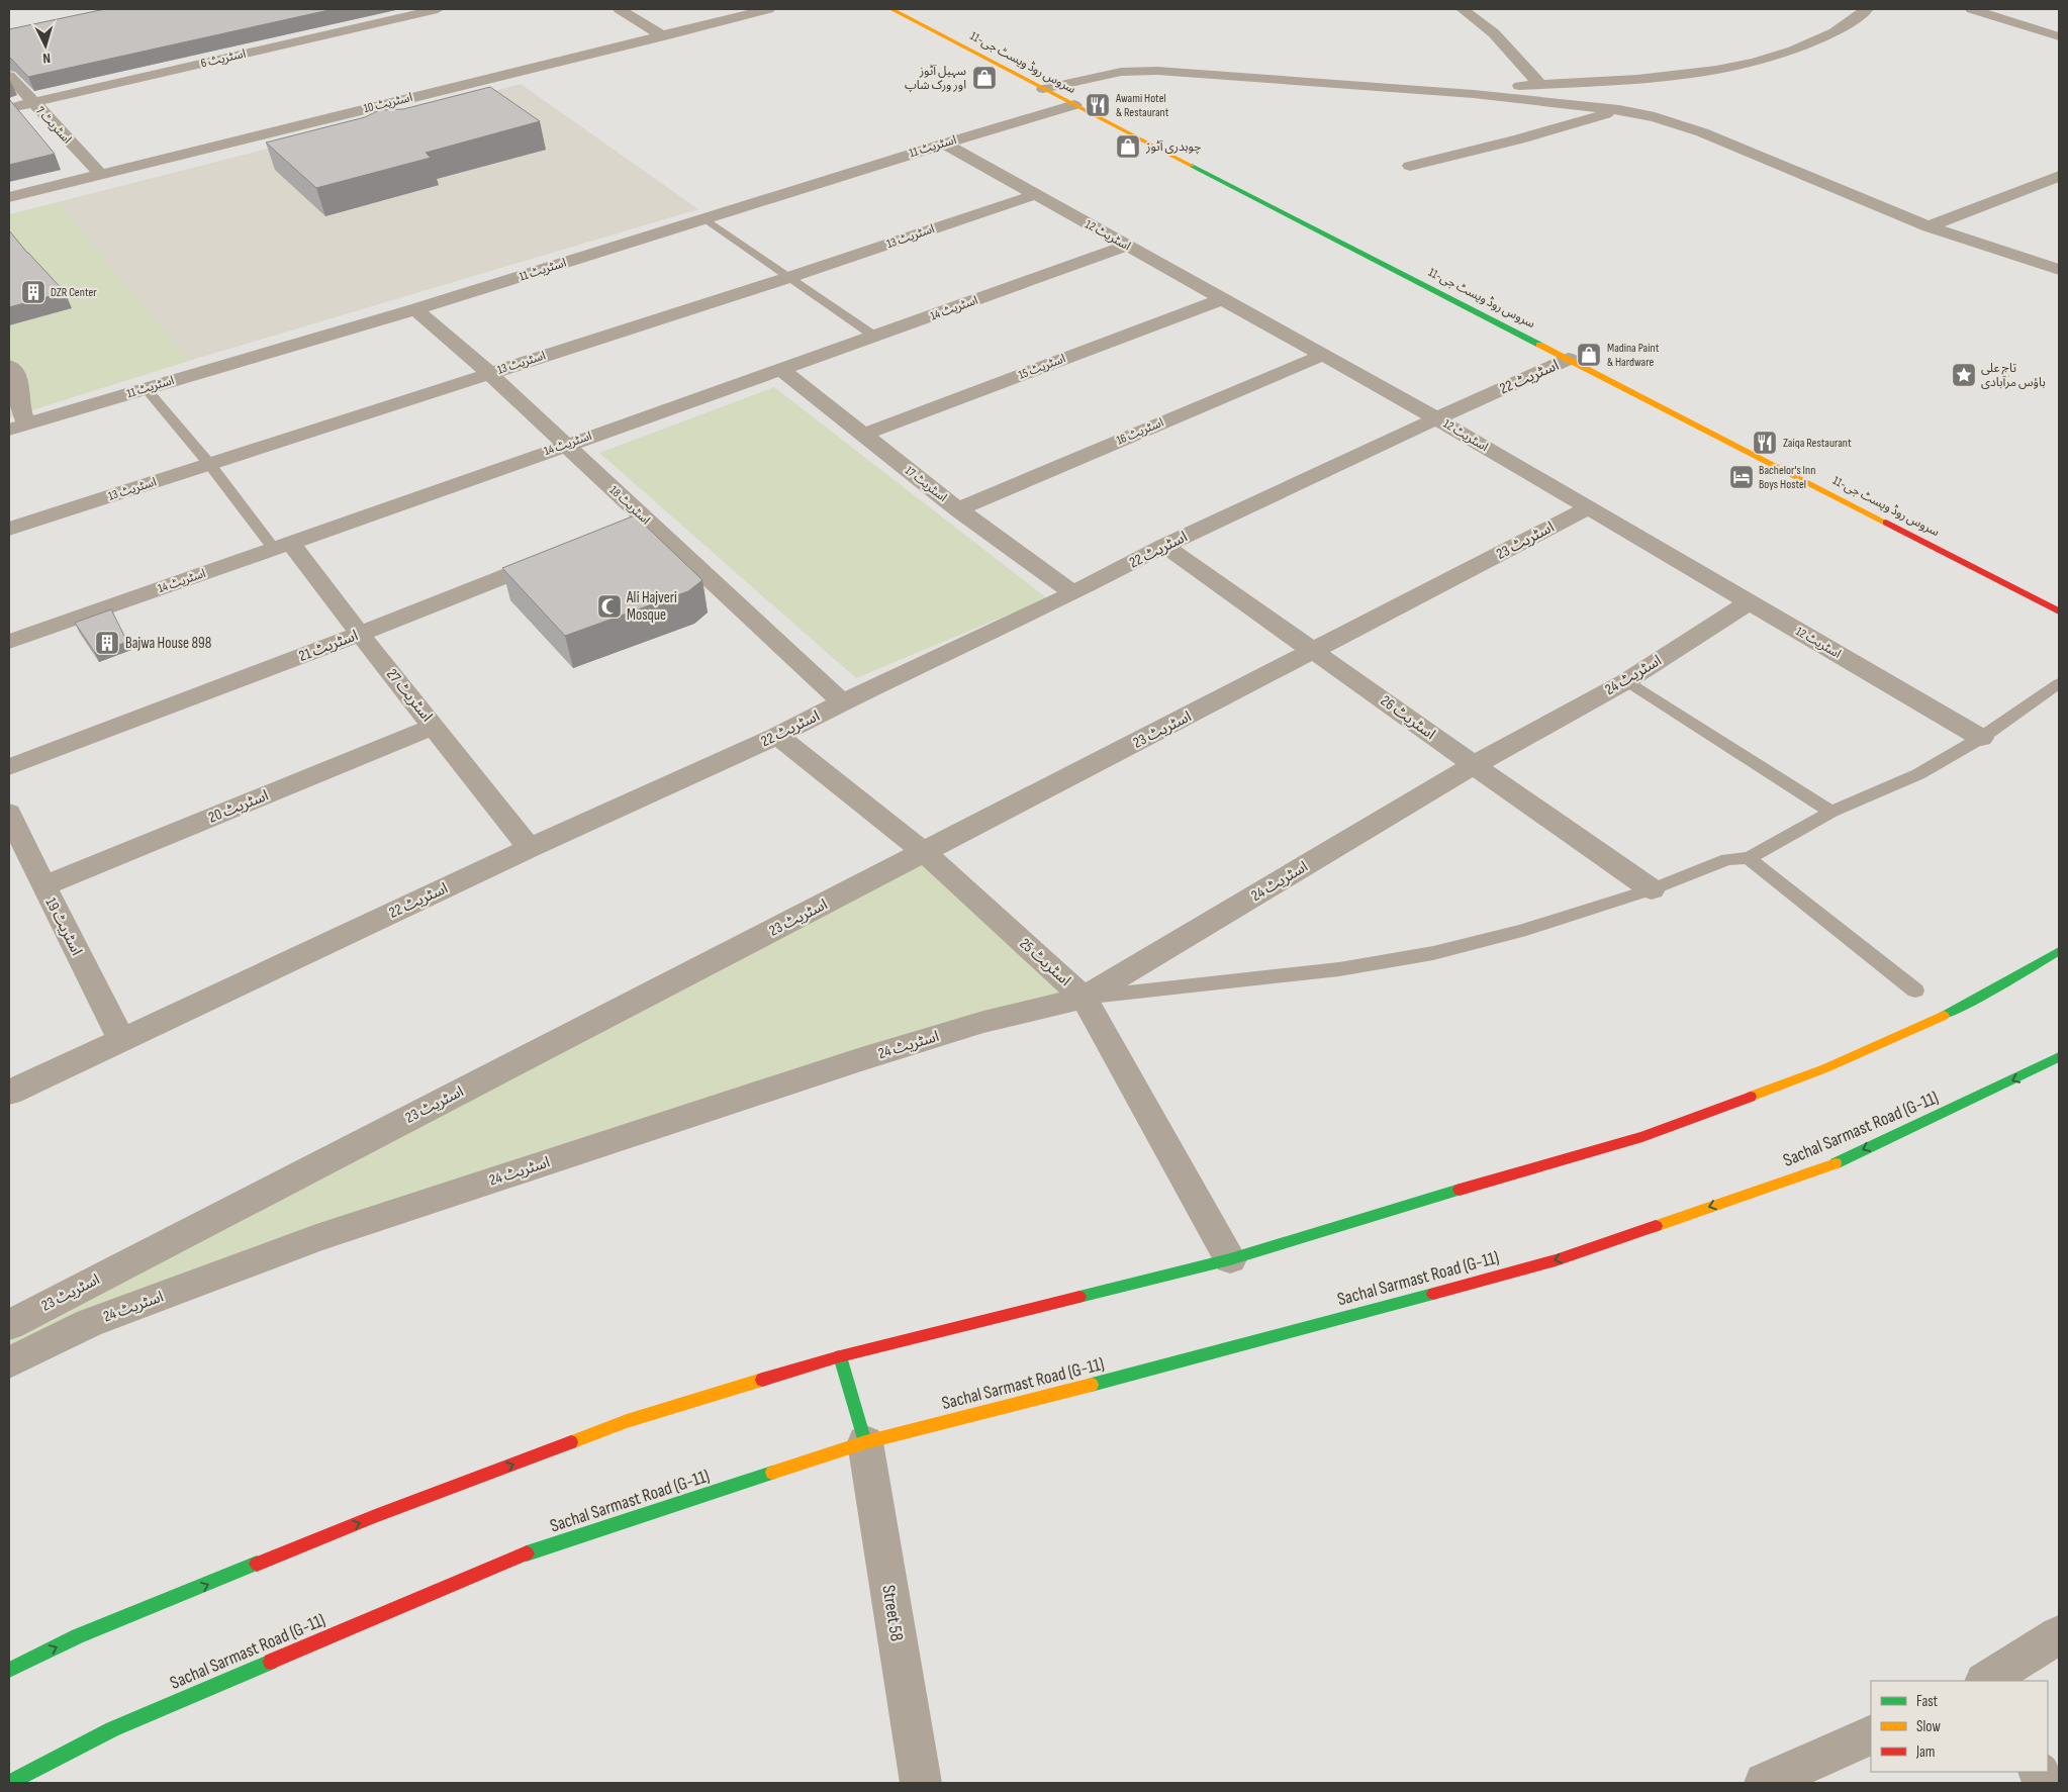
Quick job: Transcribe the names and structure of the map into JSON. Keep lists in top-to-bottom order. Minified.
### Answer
{"streets":{"main road":["سروس روڈ ویسٹ جی-11","Sachal Sarmast Road (G-11)"],"street":["اسٹریٹ 6","اسٹریٹ 10","اسٹریٹ 7","اسٹریٹ 11","اسٹریٹ 12","اسٹریٹ 13","اسٹریٹ 14","اسٹریٹ 15","اسٹریٹ 22","اسٹریٹ 16","اسٹریٹ 17","اسٹریٹ 18","اسٹریٹ 23","اسٹریٹ 21","اسٹریٹ 24","اسٹریٹ 27","اسٹریٹ 26","اسٹریٹ 20","اسٹریٹ 19","اسٹریٹ 25","Street 58"]},"crossings":[["اسٹریٹ 6","اسٹریٹ 7"],["سروس روڈ ویسٹ جی-11","اسٹریٹ 11"],["سروس روڈ ویسٹ جی-11","اسٹریٹ 22"],["اسٹریٹ 10","اسٹریٹ 7"],["اسٹریٹ 11","اسٹریٹ 12"],["اسٹریٹ 11","اسٹریٹ 18"],["اسٹریٹ 12","اسٹریٹ 13"],["اسٹریٹ 12","اسٹریٹ 14"],["اسٹریٹ 12","اسٹریٹ 15"],["اسٹریٹ 12","اسٹریٹ 22"],["اسٹریٹ 12","اسٹریٹ 16"],["اسٹریٹ 12","اسٹریٹ 23"],["اسٹریٹ 12","اسٹریٹ 24"],["اسٹریٹ 13","اسٹریٹ 18"],["اسٹریٹ 14","اسٹریٹ 17"],["اسٹریٹ 14","اسٹریٹ 18"],["اسٹریٹ 14","اسٹریٹ 27"],["اسٹریٹ 15","اسٹریٹ 17"],["اسٹریٹ 22","اسٹریٹ 17"],["اسٹریٹ 22","اسٹریٹ 18"],["اسٹریٹ 22","اسٹریٹ 27"],["اسٹریٹ 22","اسٹریٹ 26"],["اسٹریٹ 22","اسٹریٹ 19"],["اسٹریٹ 22","اسٹریٹ 25"],["اسٹریٹ 16","اسٹریٹ 17"],["اسٹریٹ 23","اسٹریٹ 26"],["اسٹریٹ 23","اسٹریٹ 25"],["اسٹریٹ 21","اسٹریٹ 27"],["اسٹریٹ 24","اسٹریٹ 26"],["اسٹریٹ 24","اسٹریٹ 25"],["اسٹریٹ 27","اسٹریٹ 20"],["اسٹریٹ 20","اسٹریٹ 19"],["Sachal Sarmast Road (G-11)","Street 58"]],"places":{"shop":["سہیل آٹوز اور ورک شاپ","چوہدری آٹوز","Madina Paint & Hardware"],"restaurant":["Awami Hotel & Restaurant","Zaiqa Restaurant"],"building":["DZR Center","Bajwa House 898"],"place":["تاج علی ہاؤس مرآبادی"],"hotel":["Bachelor's Inn Boys Hostel"],"mosque":["Ali Hajveri Mosque"]},"legend":["Fast","Slow","Jam"],"north":"bottom"}
